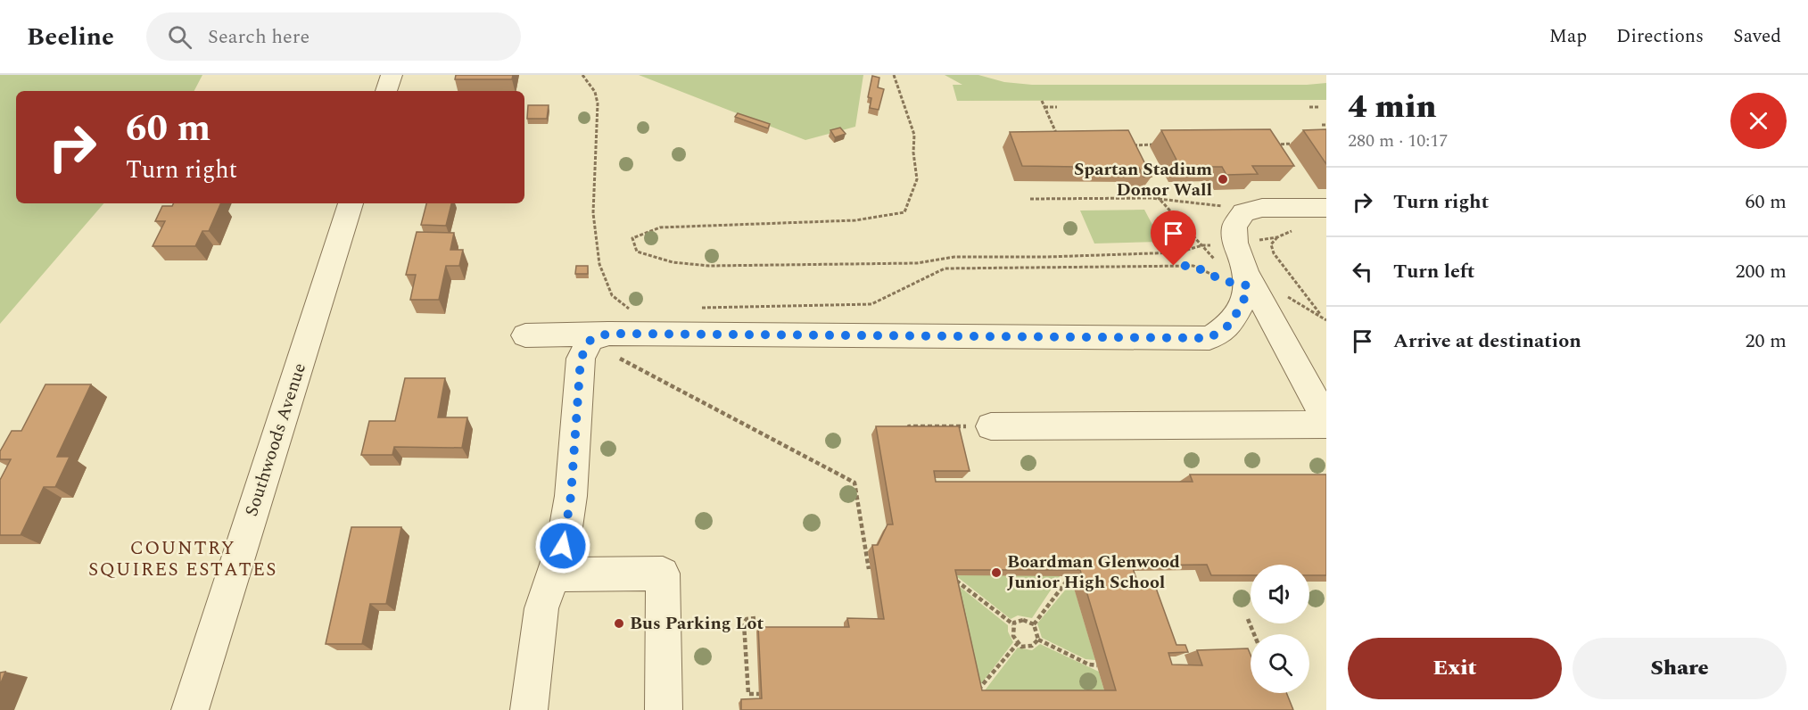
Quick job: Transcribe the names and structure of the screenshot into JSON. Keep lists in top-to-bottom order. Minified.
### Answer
{"streets":{"street":["Southwoods Avenue"]},"districts":["COUNTRY SQUIRES ESTATES"],"places":["Spartan Stadium Donor Wall","Boardman Glenwood Junior High School","Bus Parking Lot"],"page":{"header":"Beeline","search":"Search here","nav":["Map","Directions","Saved"],"heading":["4 min","280 m · 10:17"],"turn":["60 m","Turn right"],"list":[{"name":"Turn right","value":"60 m"},{"name":"Turn left","value":"200 m"},{"name":"Arrive at destination","value":"20 m"}],"buttons":["Exit","Share"]}}
